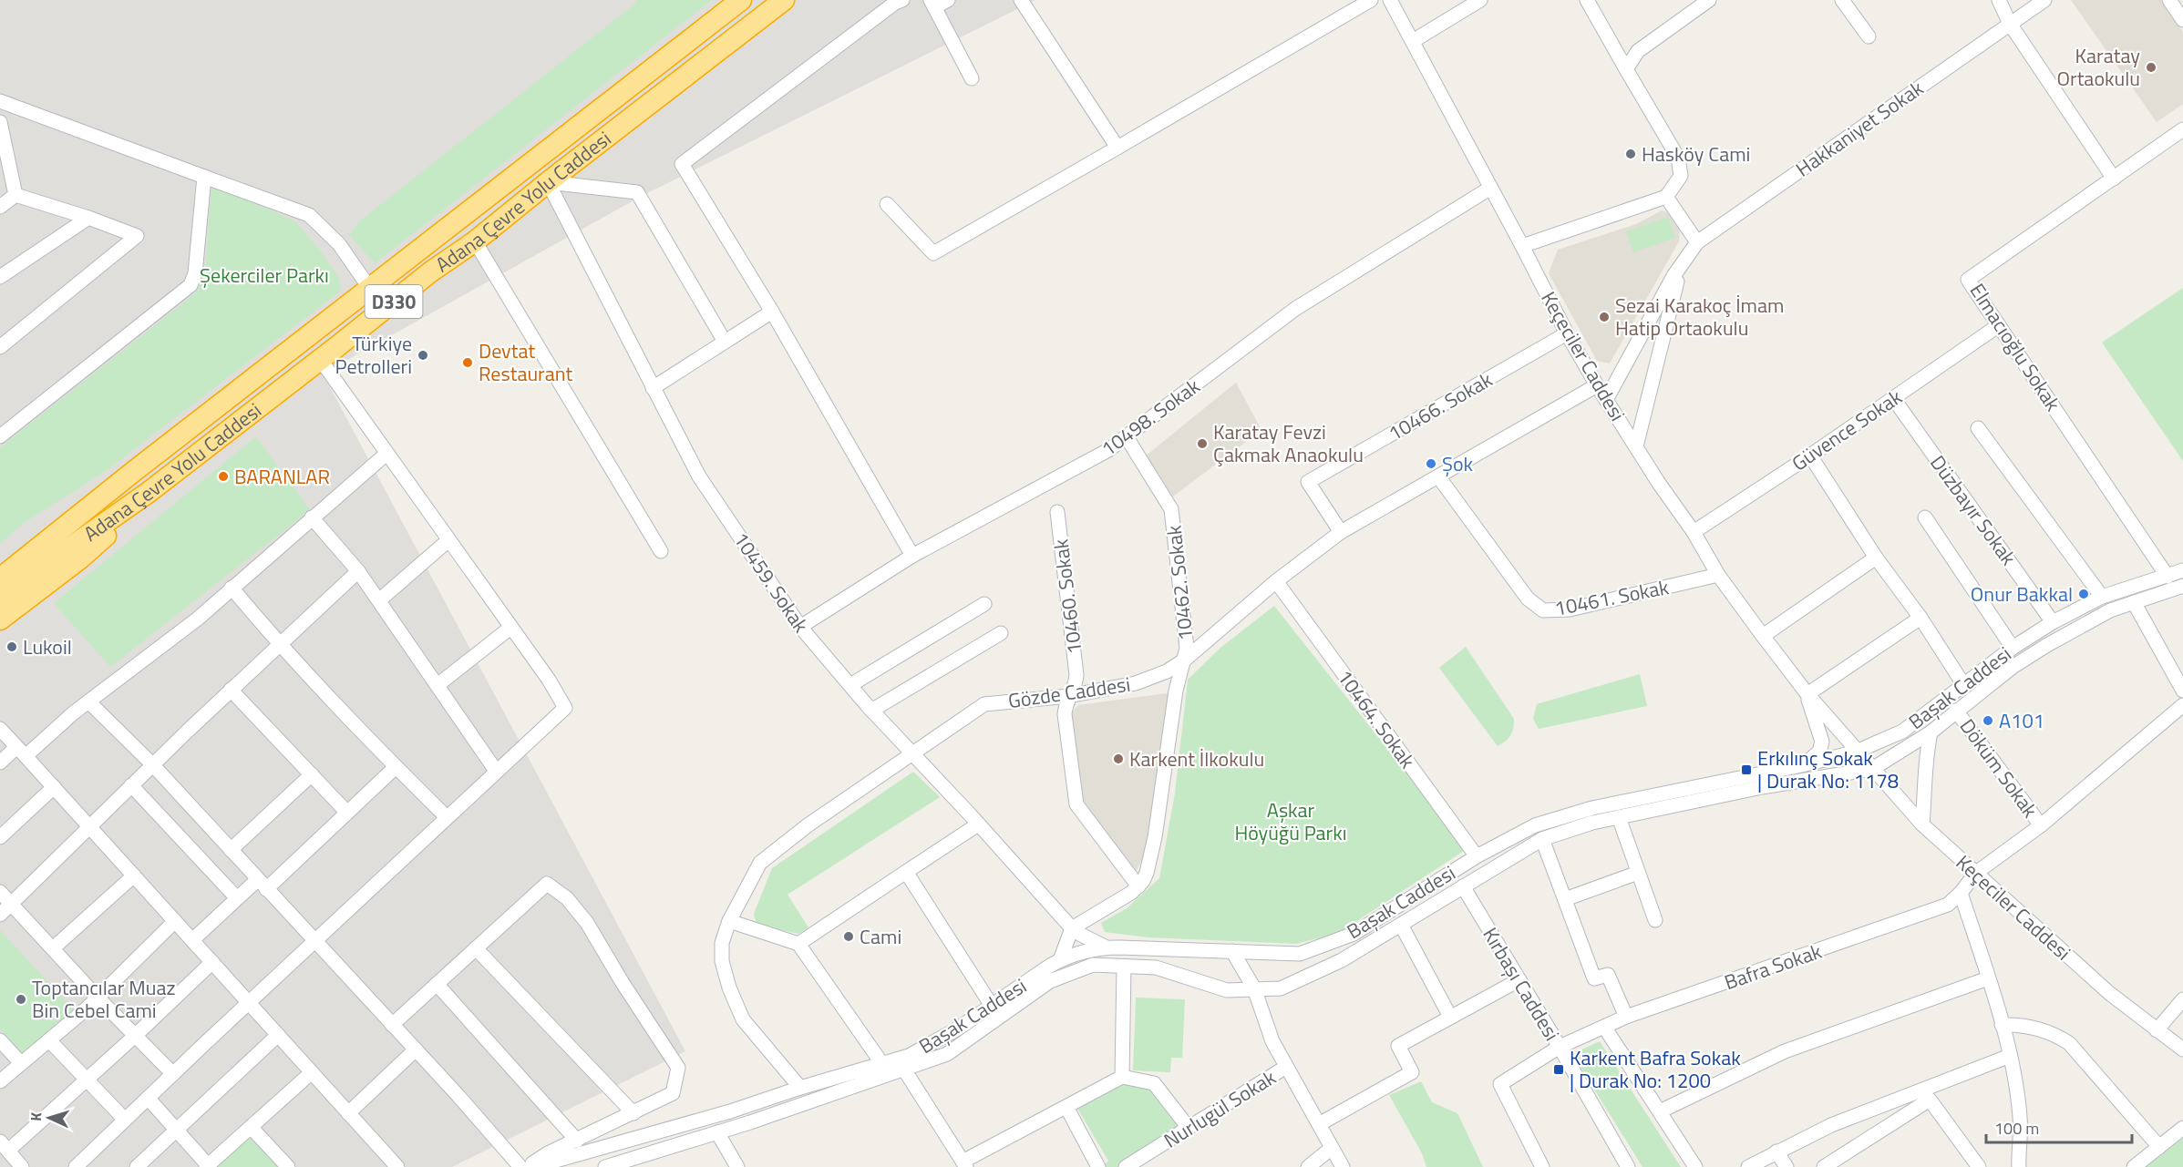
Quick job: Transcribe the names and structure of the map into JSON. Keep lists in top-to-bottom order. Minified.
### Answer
{"streets":{"highway":["Adana Çevre Yolu Caddesi","D330"],"street":["Hakkaniyet Sokak","Elmacıoğlu Sokak","Keçeciler Caddesi","10466. Sokak","10498. Sokak","Güvence Sokak","Düzbayır Sokak","10459. Sokak","10462. Sokak","10460. Sokak","10461. Sokak","Başak Caddesi","Gözde Caddesi","10464. Sokak","Döküm Sokak","Bafra Sokak","Kırbaşı Caddesi","Nurlugül Sokak"]},"crossings":[["Hakkaniyet Sokak","Keçeciler Caddesi"],["Adana Çevre Yolu Caddesi","10459. Sokak"],["Elmacıoğlu Sokak","Güvence Sokak"],["Elmacıoğlu Sokak","Başak Caddesi"],["Keçeciler Caddesi","10466. Sokak"],["Keçeciler Caddesi","10498. Sokak"],["Keçeciler Caddesi","Güvence Sokak"],["Keçeciler Caddesi","10461. Sokak"],["Keçeciler Caddesi","Başak Caddesi"],["Keçeciler Caddesi","Gözde Caddesi"],["Keçeciler Caddesi","Bafra Sokak"],["10466. Sokak","Gözde Caddesi"],["10498. Sokak","10459. Sokak"],["10498. Sokak","10462. Sokak"],["Güvence Sokak","Düzbayır Sokak"],["Düzbayır Sokak","Başak Caddesi"],["10459. Sokak","10462. Sokak"],["10459. Sokak","Başak Caddesi"],["10459. Sokak","Gözde Caddesi"],["10462. Sokak","10460. Sokak"],["10462. Sokak","Gözde Caddesi"],["10460. Sokak","Gözde Caddesi"],["10461. Sokak","Gözde Caddesi"],["Başak Caddesi","Gözde Caddesi"],["Başak Caddesi","10464. Sokak"],["Başak Caddesi","Döküm Sokak"],["Başak Caddesi","Kırbaşı Caddesi"],["Gözde Caddesi","10464. Sokak"],["Döküm Sokak","Bafra Sokak"],["Bafra Sokak","Kırbaşı Caddesi"]],"parks":["Şekerciler Parkı","Aşkar Höyüğü Parkı"],"places":{"other":["Karatay Ortaokulu","Hasköy Cami","Sezai Karakoç İmam Hatip Ortaokulu","Türkiye Petrolleri","Devtat Restaurant","Karatay Fevzi Çakmak Anaokulu","Şok","BARANLAR","Onur Bakkal","Lukoil","A101","Karkent İlkokulu","Cami","Toptancılar Muaz Bin Cebel Cami"],"transit":["Erkılınç Sokak | Durak No: 1178","Karkent Bafra Sokak | Durak No: 1200"]},"scale_bar":"100 m","north":"left"}
